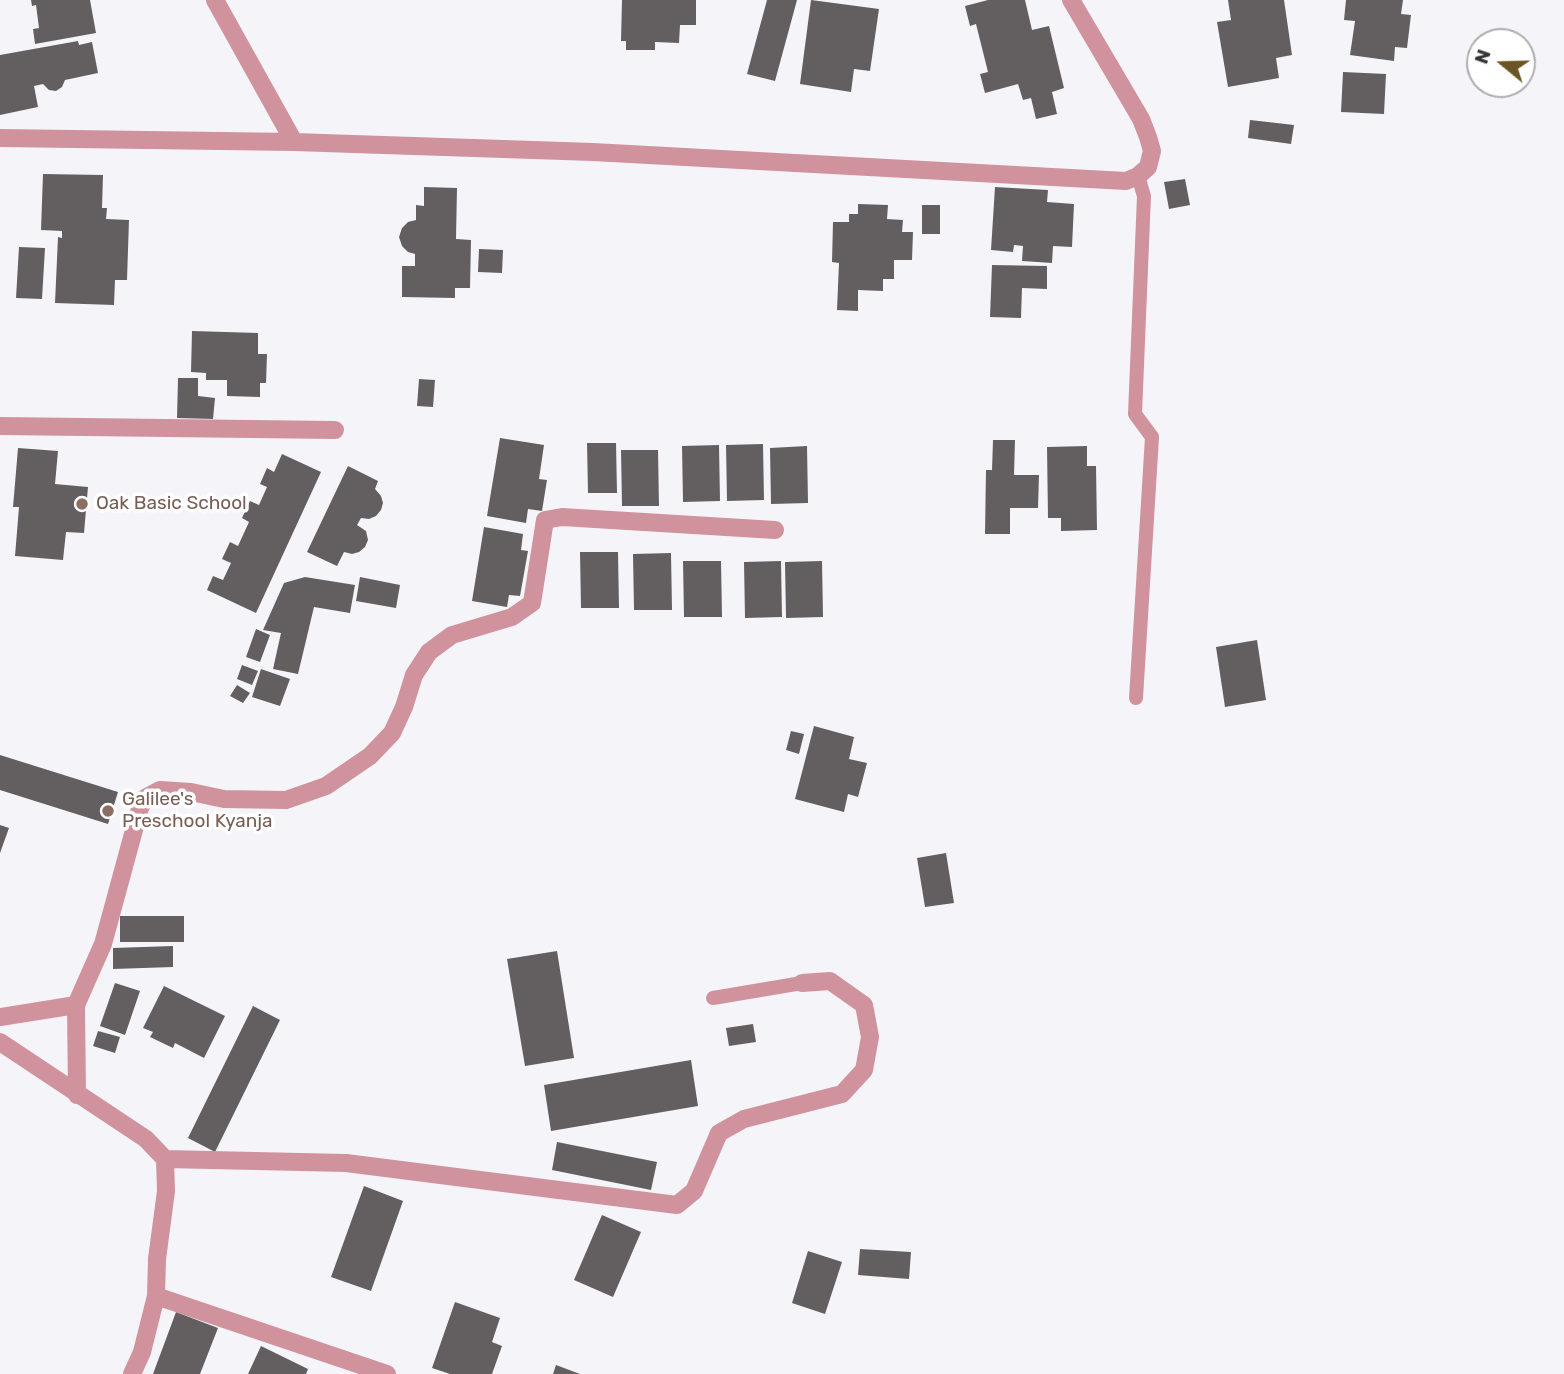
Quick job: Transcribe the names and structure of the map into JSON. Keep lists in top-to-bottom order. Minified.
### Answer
{"places":["Oak Basic School","Galilee's Preschool Kyanja"],"north":"left"}
